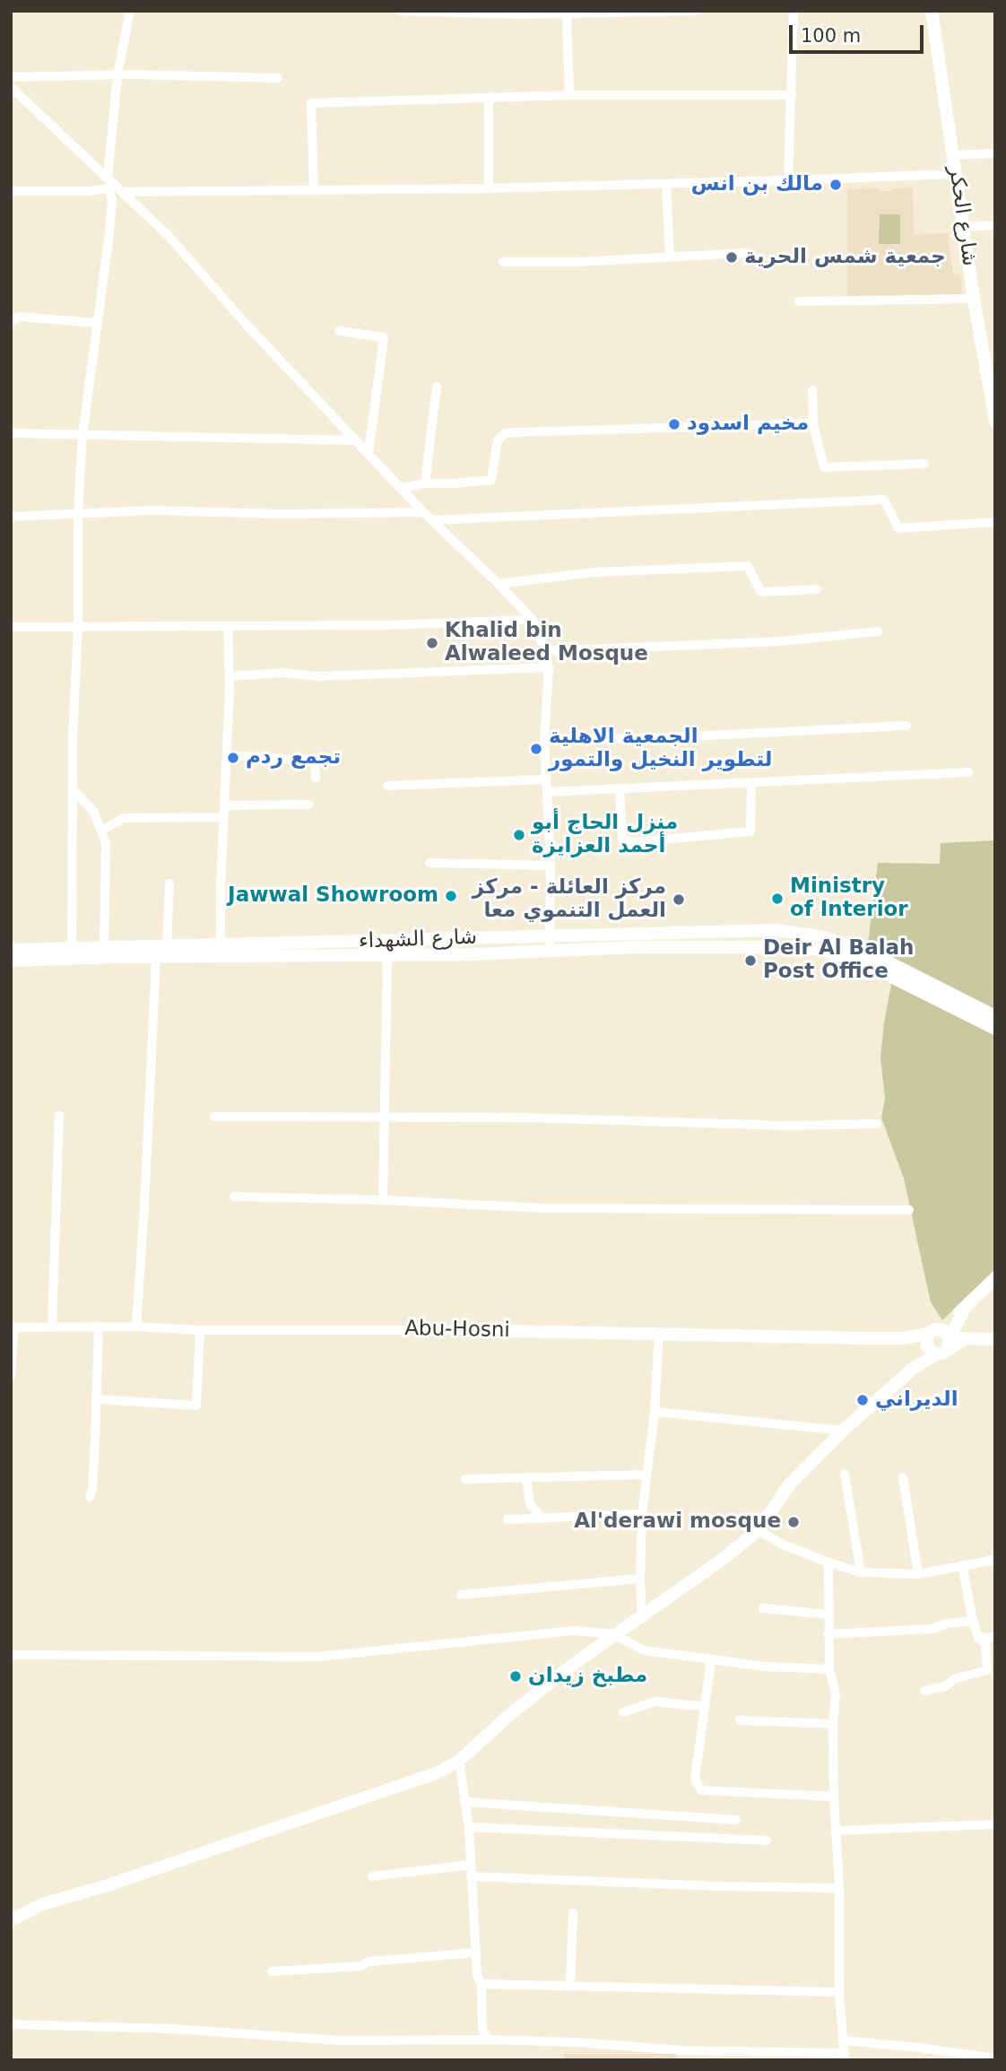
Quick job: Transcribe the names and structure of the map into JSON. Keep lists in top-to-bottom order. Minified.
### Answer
{"streets":{"street":["شارع الحكر","شارع الشهداء","Abu-Hosni"]},"places":["مالك بن انس","جمعية شمس الحرية","مخيم اسدود","Khalid bin Alwaleed Mosque","الجمعية الاهلية لتطوير النخيل والتمور","تجمع ردم","منزل الحاج أبو أحمد العزايزة","Jawwal Showroom","Ministry of Interior","مركز العائلة - مركز العمل التنموي معا","Deir Al Balah Post Office","الديراني","Al'derawi mosque","مطبخ زيدان"],"scale_bar":"100 m"}
